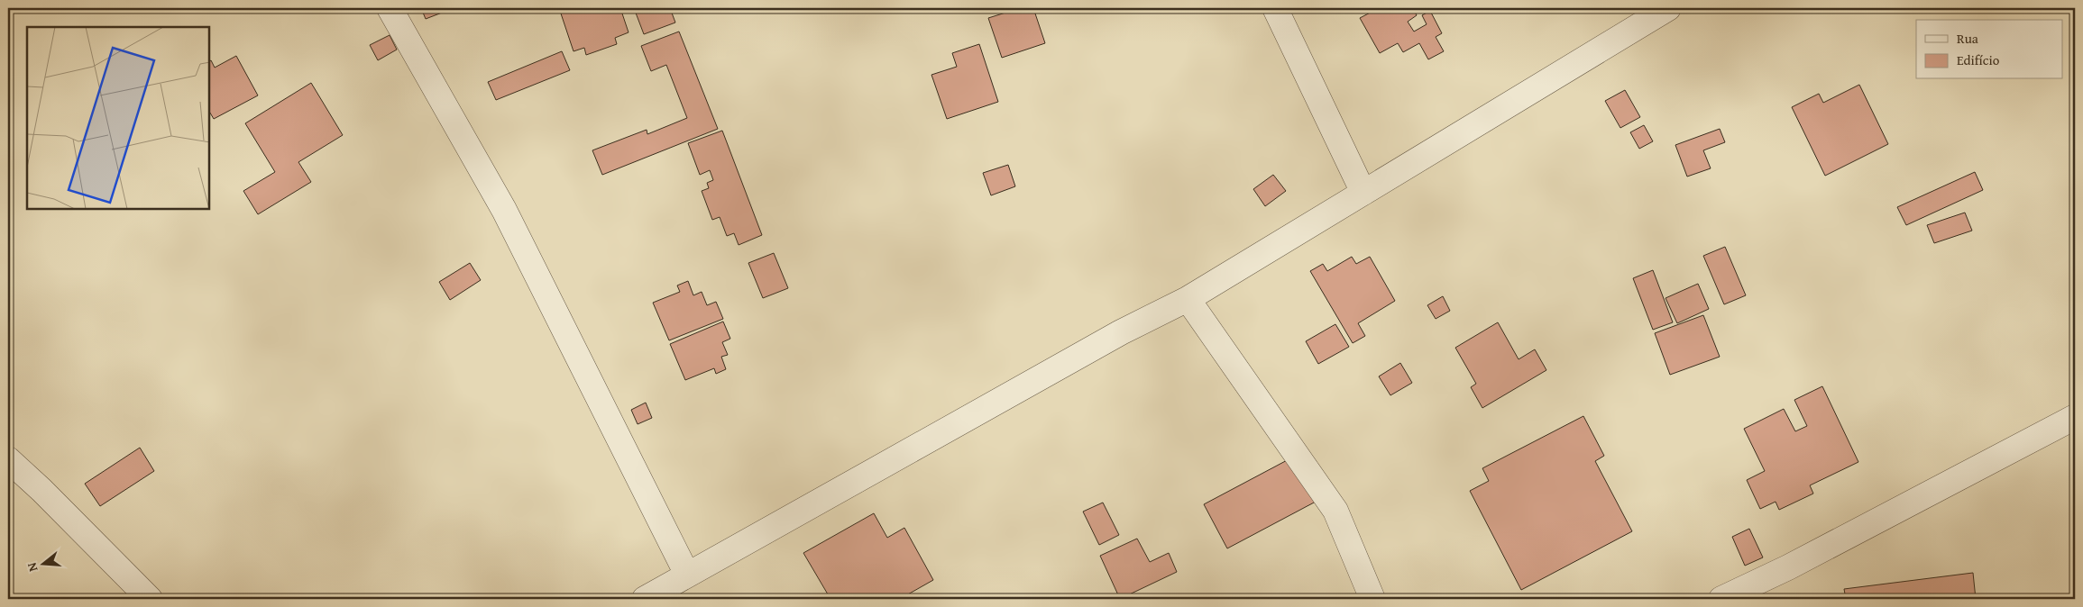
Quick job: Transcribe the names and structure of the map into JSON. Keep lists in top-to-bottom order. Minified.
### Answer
{"legend":["Rua","Edifício"],"north":"left"}
